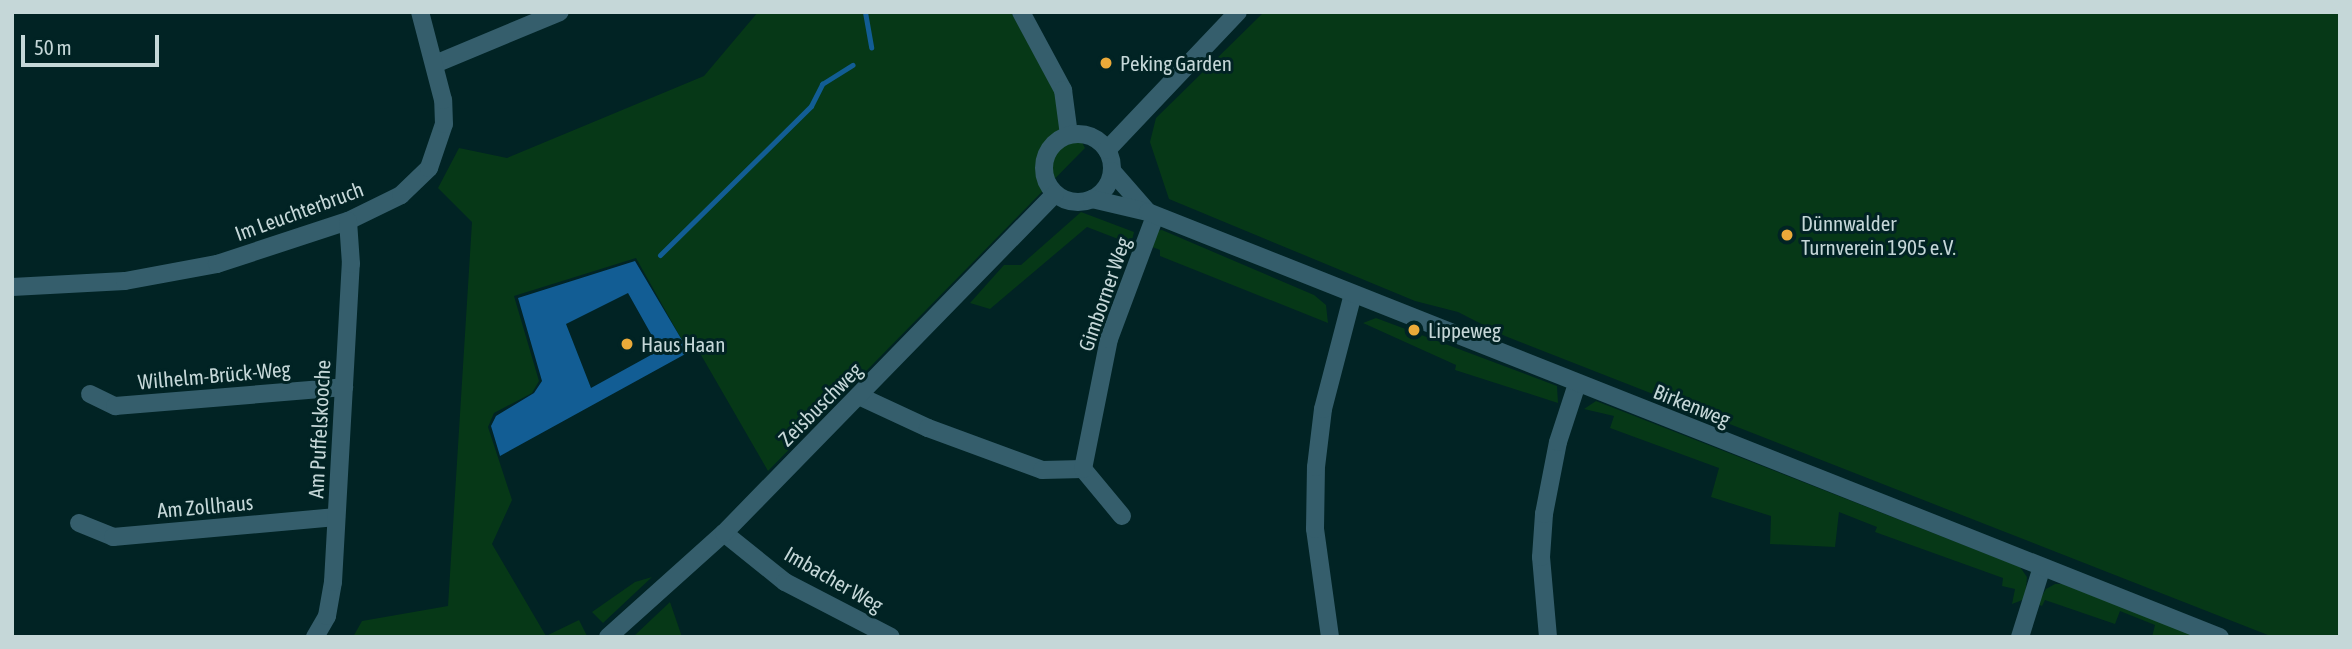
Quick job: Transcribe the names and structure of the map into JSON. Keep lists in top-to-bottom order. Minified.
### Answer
{"streets":{"street":["Im Leuchterbruch","Gimborner Weg","Wilhelm-Brück-Weg","Zeisbuschweg","Birkenweg","Am Puffelskooche","Am Zollhaus","Imbacher Weg"]},"crossings":[["Im Leuchterbruch","Am Puffelskooche"],["Gimborner Weg","Birkenweg"],["Wilhelm-Brück-Weg","Am Puffelskooche"],["Zeisbuschweg","Birkenweg"],["Zeisbuschweg","Imbacher Weg"],["Am Puffelskooche","Am Zollhaus"]],"places":["Peking Garden","Dünnwalder Turnverein 1905 e.V.","Lippeweg","Haus Haan"],"scale_bar":"50 m"}
